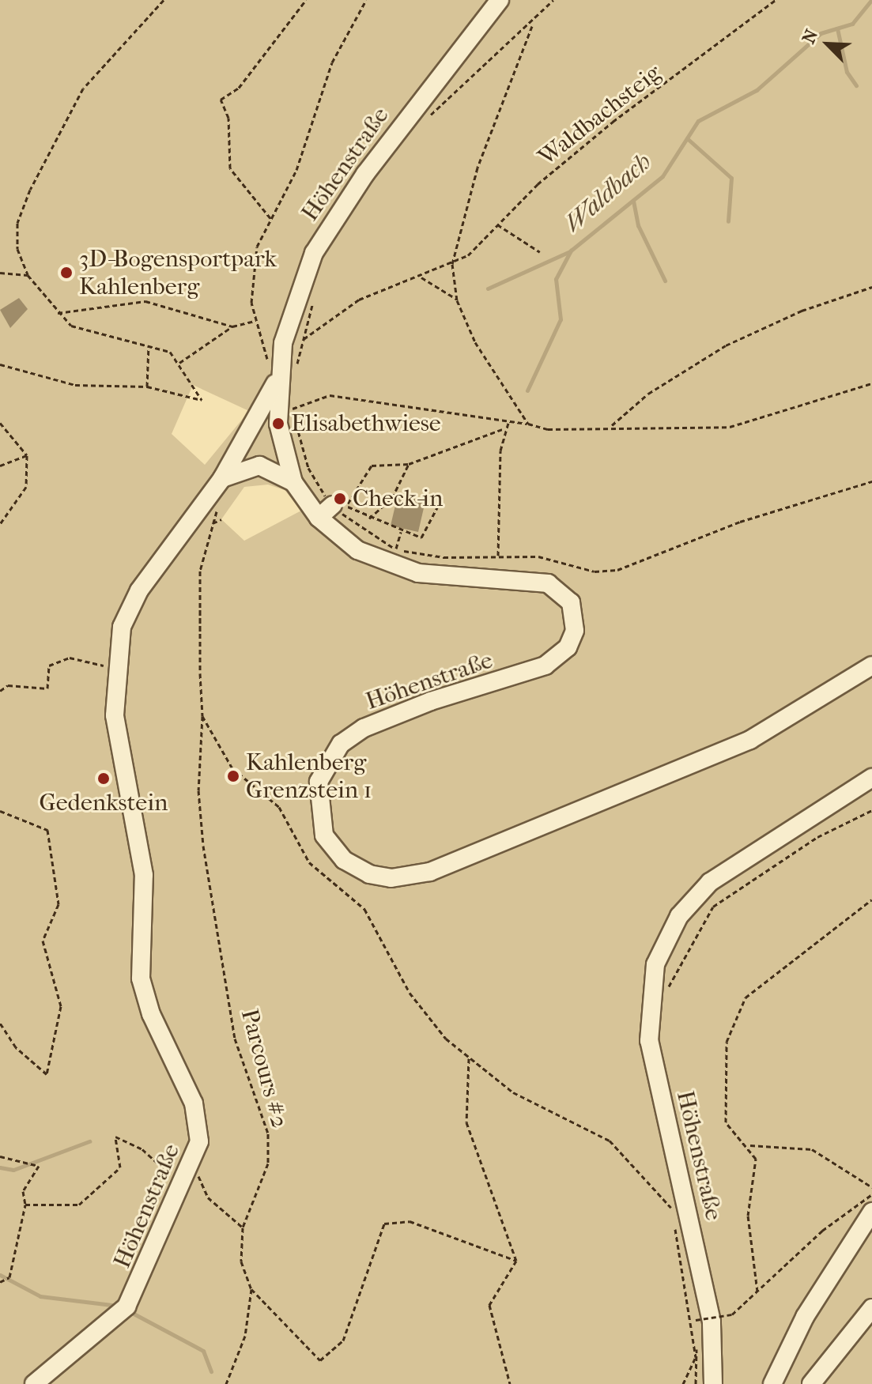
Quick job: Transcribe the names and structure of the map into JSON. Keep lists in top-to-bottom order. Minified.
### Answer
{"streets":{"street":["Höhenstraße"],"path":["Waldbachsteig","Parcours #2"]},"water":["Waldbach"],"places":["3D-Bogensportpark Kahlenberg","Elisabethwiese","Check-in","Kahlenberg Grenzstein 1","Gedenkstein"],"north":"top left"}
